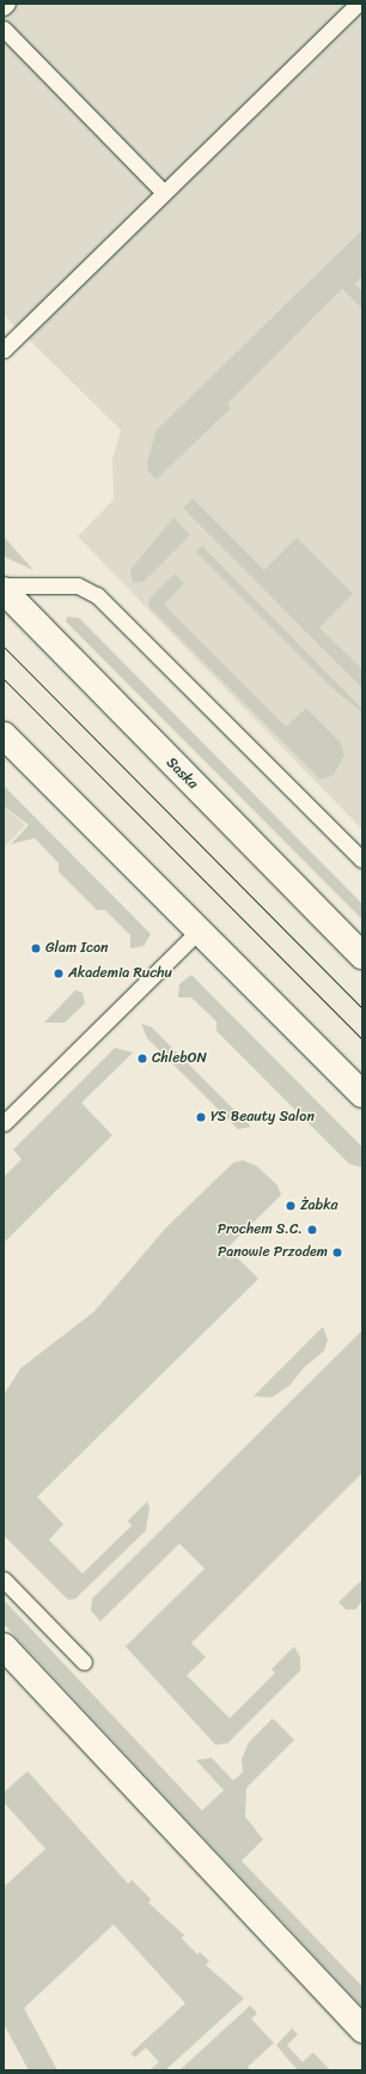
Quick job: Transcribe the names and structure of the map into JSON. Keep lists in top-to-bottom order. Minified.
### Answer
{"streets":{"street":["Saska"]},"places":["Glam Icon","Akademia Ruchu","ChlebON","YS Beauty Salon","Żabka","Prochem S.C.","Panowie Przodem"]}
